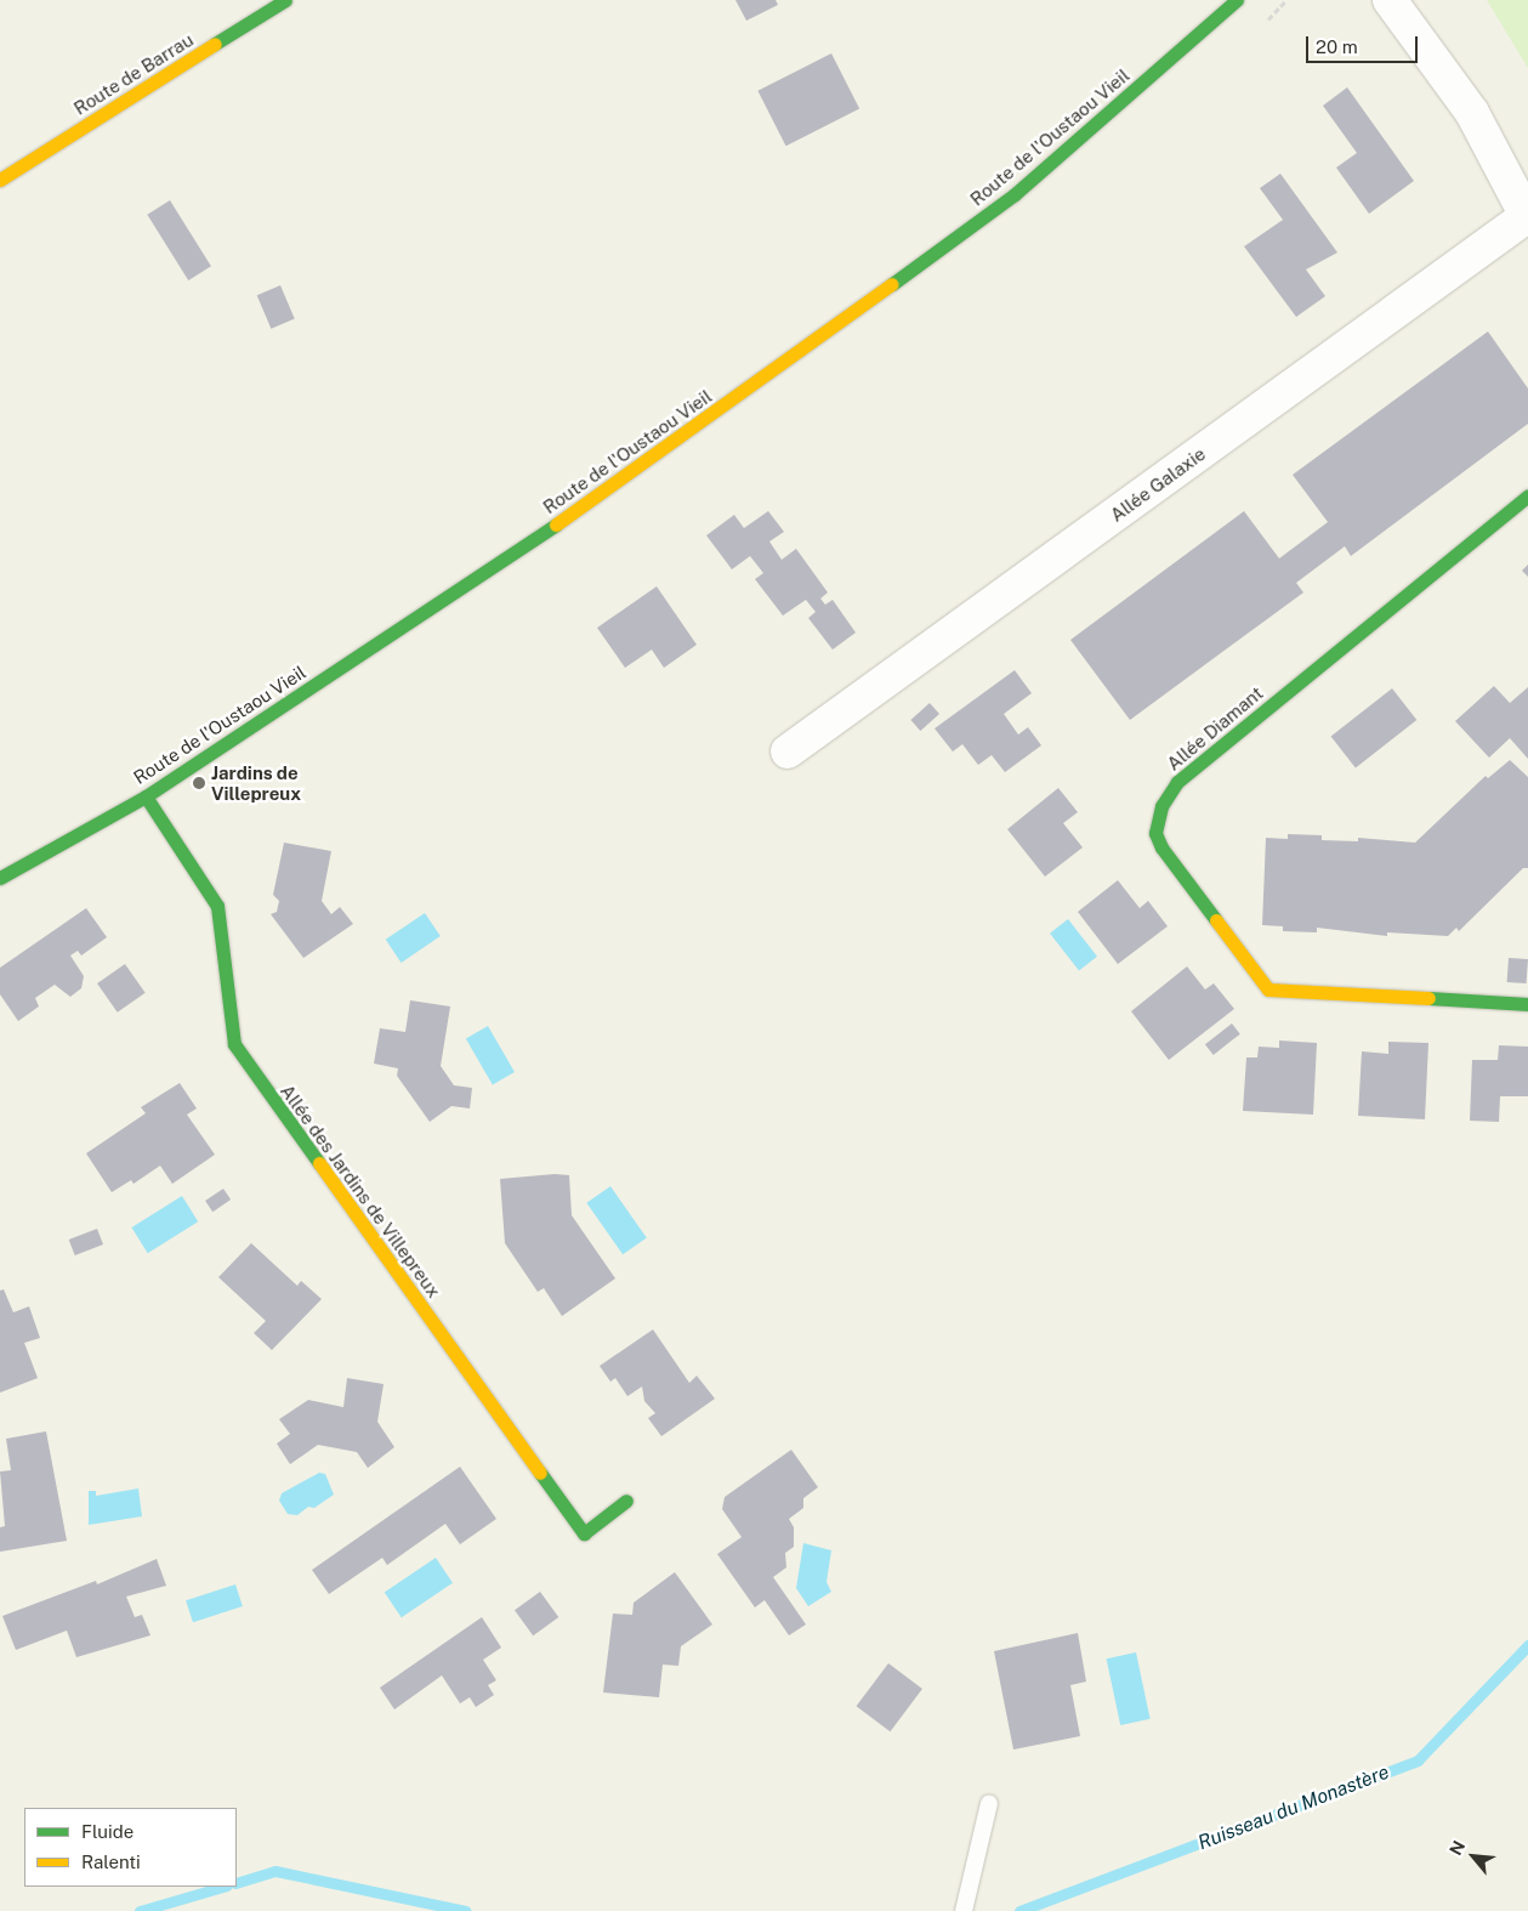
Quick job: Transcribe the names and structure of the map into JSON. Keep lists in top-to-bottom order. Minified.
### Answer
{"streets":{"street":["Route de Barrau","Route de l'Oustaou Vieil","Allée Galaxie","Allée Diamant","Allée des Jardins de Villepreux"]},"crossings":[["Route de l'Oustaou Vieil","Allée des Jardins de Villepreux"]],"water":["Ruisseau du Monastère"],"places":["Jardins de Villepreux"],"legend":["Fluide","Ralenti"],"scale_bar":"20 m","north":"top left"}
